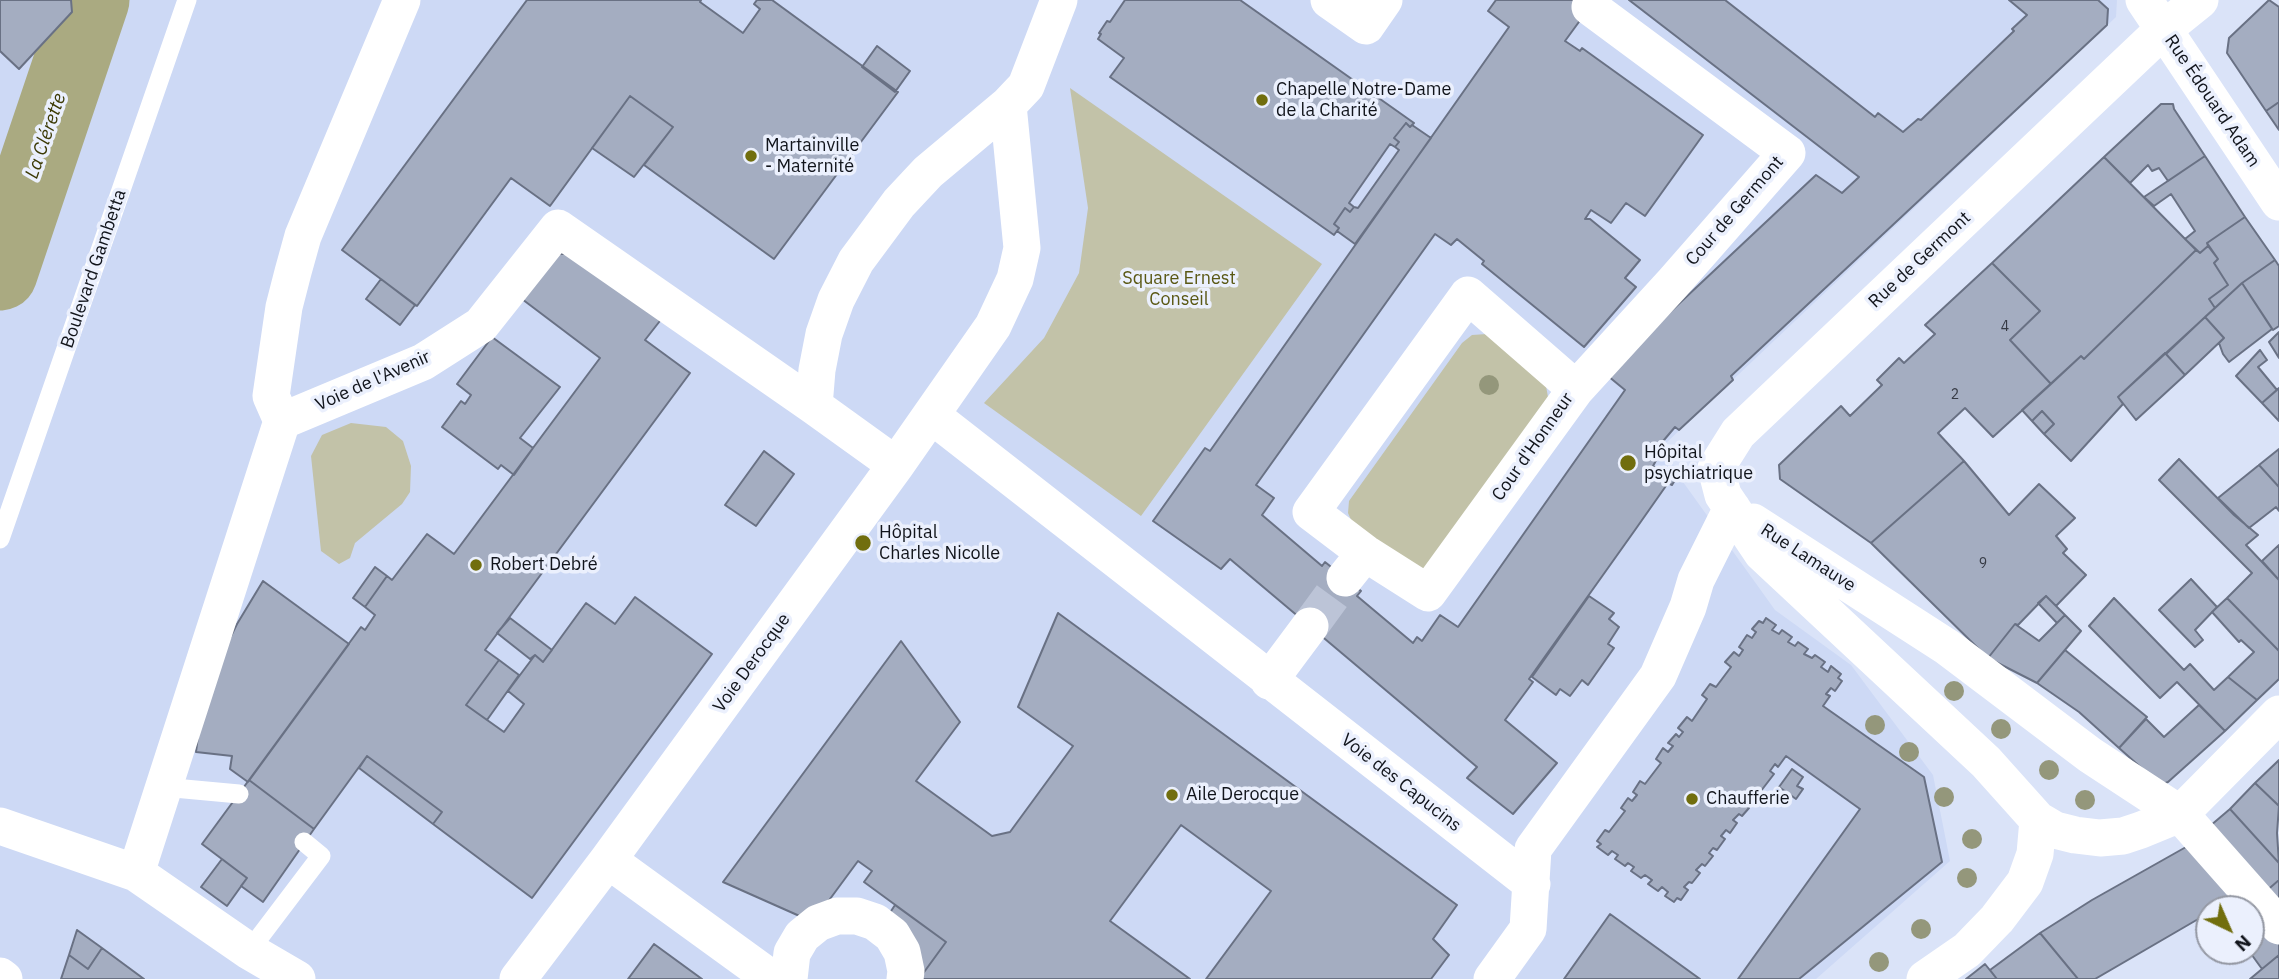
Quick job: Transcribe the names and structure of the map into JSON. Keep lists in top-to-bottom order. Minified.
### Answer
{"streets":{"street":["Rue Édouard Adam","Cour de Germont","Rue de Germont","Voie de l'Avenir","Cour d'Honneur","Rue Lamauve","Voie Derocque","Voie des Capucins"],"lane":["Boulevard Gambetta"]},"crossings":[["Rue Édouard Adam","Rue de Germont"],["Cour de Germont","Cour d'Honneur"],["Rue de Germont","Rue Lamauve"],["Voie de l'Avenir","Voie Derocque"],["Voie Derocque","Voie des Capucins"]],"water":["La Clérette"],"parks":["Square Ernest Conseil"],"places":["Chapelle Notre-Dame de la Charité","Martainville - Maternité","Hôpital psychiatrique","Hôpital Charles Nicolle","Robert Debré","Aile Derocque","Chaufferie"],"house_numbers":["4","2","9"],"north":"bottom right"}
